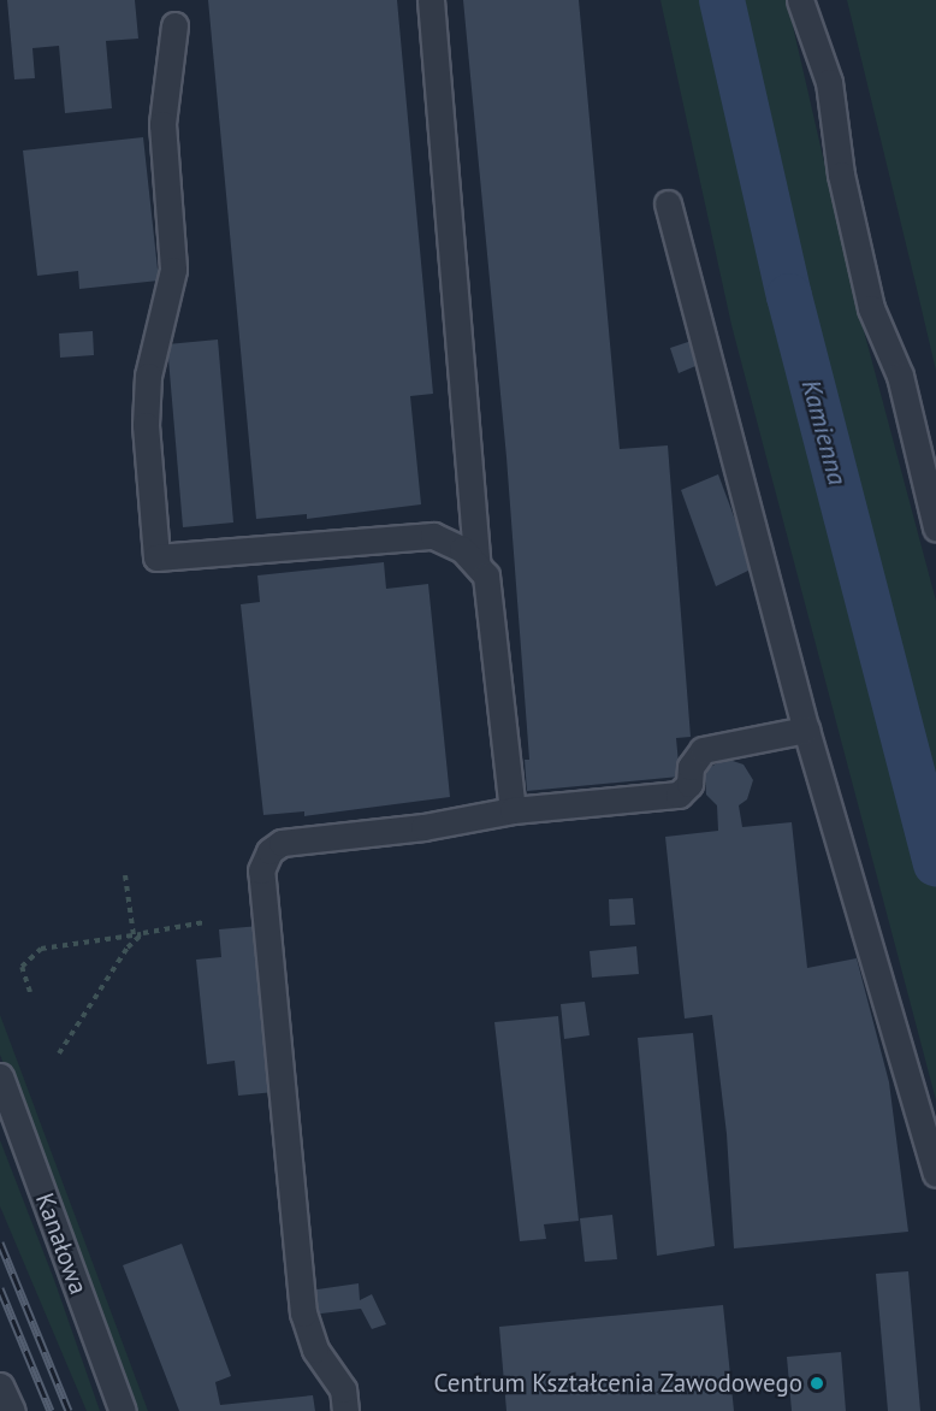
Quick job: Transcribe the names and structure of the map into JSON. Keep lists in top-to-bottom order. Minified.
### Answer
{"streets":{"street":["Kanałowa"]},"water":["Kamienna"],"places":["Centrum Kształcenia Zawodowego"]}
